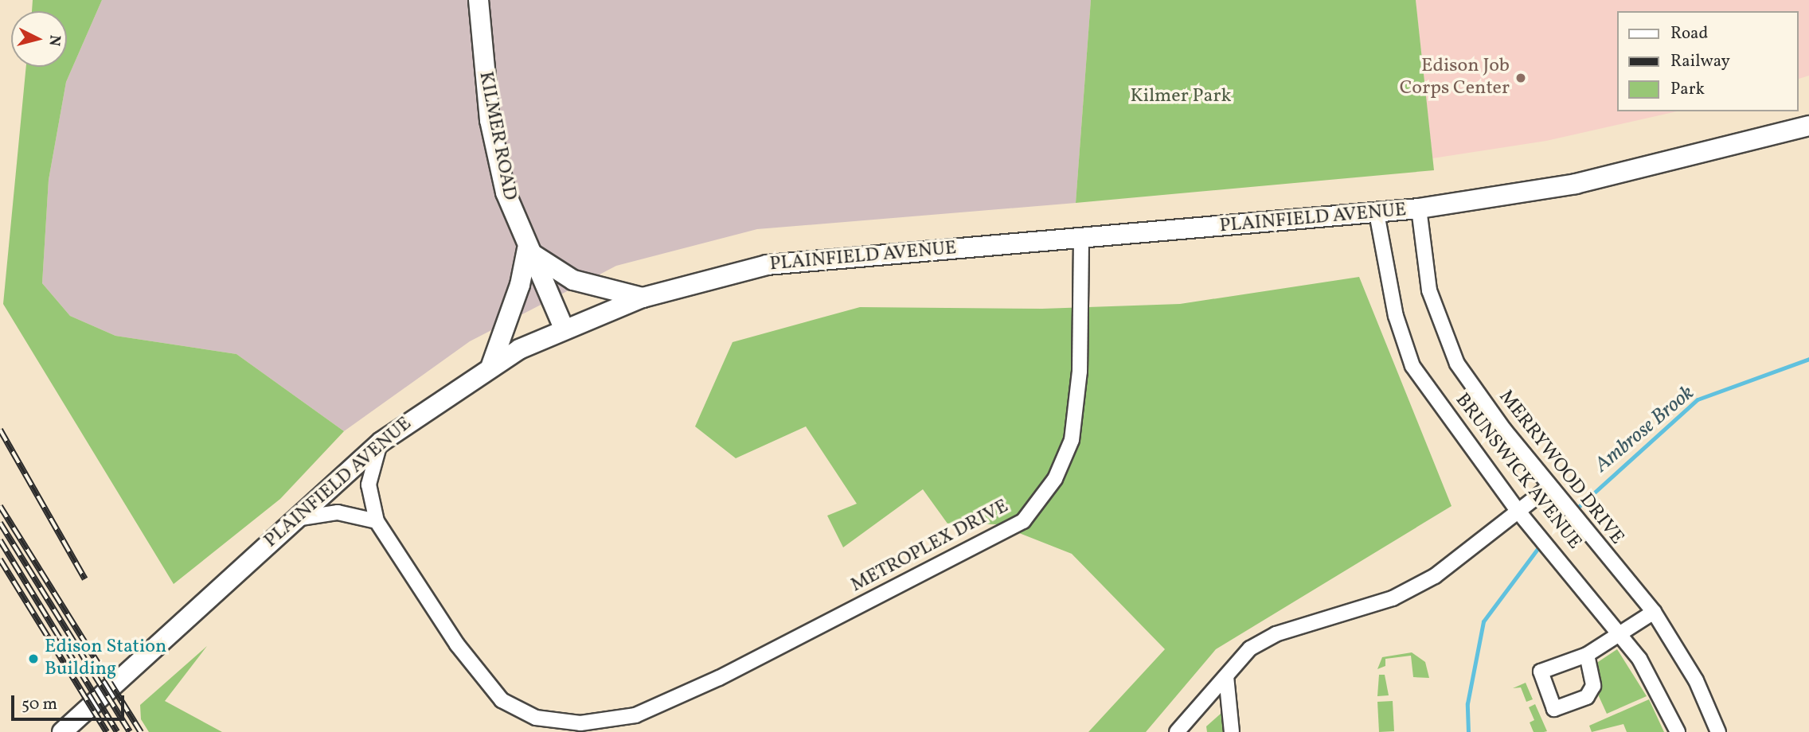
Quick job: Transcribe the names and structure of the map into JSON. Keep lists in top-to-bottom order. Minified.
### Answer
{"streets":{"main road":["KILMER ROAD","PLAINFIELD AVENUE"],"street":["MERRYWOOD DRIVE","BRUNSWICK AVENUE","METROPLEX DRIVE"]},"crossings":[["KILMER ROAD","PLAINFIELD AVENUE"],["PLAINFIELD AVENUE","MERRYWOOD DRIVE"],["PLAINFIELD AVENUE","BRUNSWICK AVENUE"],["PLAINFIELD AVENUE","METROPLEX DRIVE"]],"water":["Ambrose Brook"],"parks":["Kilmer Park"],"places":["Edison Job Corps Center","Edison Station Building"],"legend":["Road","Railway","Park"],"scale_bar":"50 m","north":"right"}
